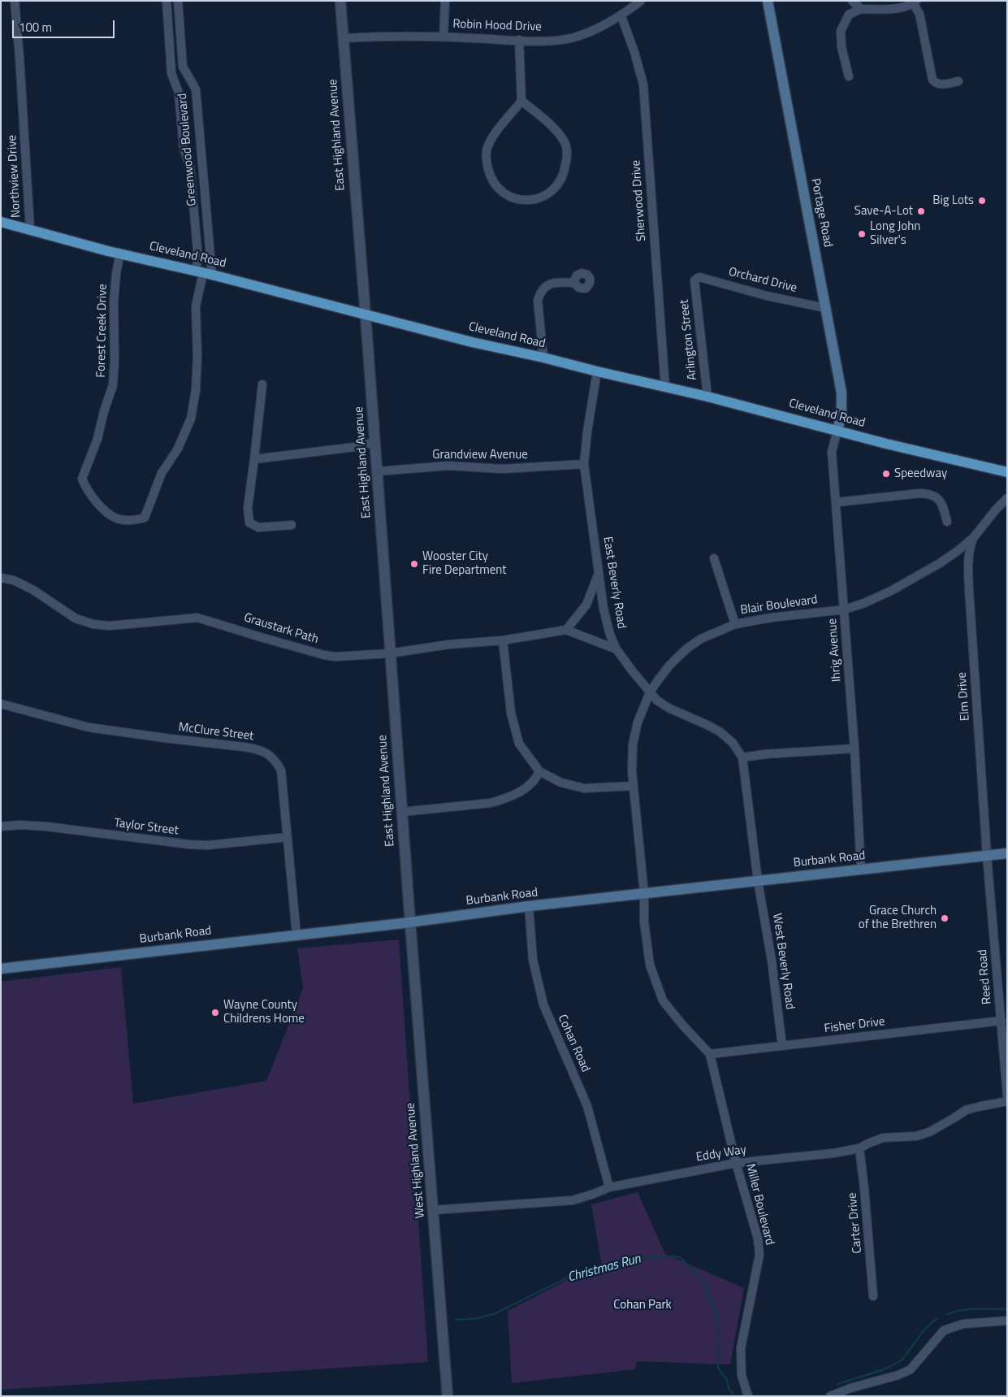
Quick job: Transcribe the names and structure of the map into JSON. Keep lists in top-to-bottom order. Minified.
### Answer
{"streets":{"main road":["Portage Road","Cleveland Road","Burbank Road"],"street":["Robin Hood Drive","East Highland Avenue","Greenwood Boulevard","Northview Drive","Sherwood Drive","Orchard Drive","Forest Creek Drive","Arlington Street","Grandview Avenue","East Beverly Road","Blair Boulevard","Graustark Path","Ihrig Avenue","Elm Drive","McClure Street","Taylor Street","West Beverly Road","Reed Road","Fisher Drive","Cohan Road","Eddy Way","West Highland Avenue","Miller Boulevard","Carter Drive"]},"crossings":[["Robin Hood Drive","East Highland Avenue"],["Robin Hood Drive","Sherwood Drive"],["East Highland Avenue","Cleveland Road"],["East Highland Avenue","Grandview Avenue"],["East Highland Avenue","Graustark Path"],["East Highland Avenue","Burbank Road"],["East Highland Avenue","West Highland Avenue"],["Greenwood Boulevard","Cleveland Road"],["Greenwood Boulevard","Forest Creek Drive"],["Northview Drive","Cleveland Road"],["Sherwood Drive","Cleveland Road"],["Portage Road","Cleveland Road"],["Portage Road","Orchard Drive"],["Portage Road","Ihrig Avenue"],["Cleveland Road","Forest Creek Drive"],["Cleveland Road","Arlington Street"],["Cleveland Road","East Beverly Road"],["Cleveland Road","Ihrig Avenue"],["Orchard Drive","Arlington Street"],["Grandview Avenue","East Beverly Road"],["East Beverly Road","Blair Boulevard"],["East Beverly Road","Burbank Road"],["East Beverly Road","West Beverly Road"],["Blair Boulevard","Ihrig Avenue"],["Blair Boulevard","Elm Drive"],["Blair Boulevard","Burbank Road"],["Blair Boulevard","Miller Boulevard"],["Ihrig Avenue","Burbank Road"],["Elm Drive","Burbank Road"],["Elm Drive","Reed Road"],["McClure Street","Taylor Street"],["McClure Street","Burbank Road"],["Burbank Road","West Beverly Road"],["Burbank Road","Reed Road"],["Burbank Road","Cohan Road"],["Burbank Road","West Highland Avenue"],["Burbank Road","Miller Boulevard"],["West Beverly Road","Fisher Drive"],["Reed Road","Fisher Drive"],["Fisher Drive","Miller Boulevard"],["Cohan Road","Eddy Way"],["Eddy Way","West Highland Avenue"],["Eddy Way","Miller Boulevard"],["Eddy Way","Carter Drive"]],"water":["Christmas Run"],"parks":["Cohan Park"],"places":["Big Lots","Save-A-Lot","Long John Silver's","Speedway","Wooster City Fire Department","Grace Church of the Brethren","Wayne County Childrens Home"],"scale_bar":"100 m"}
